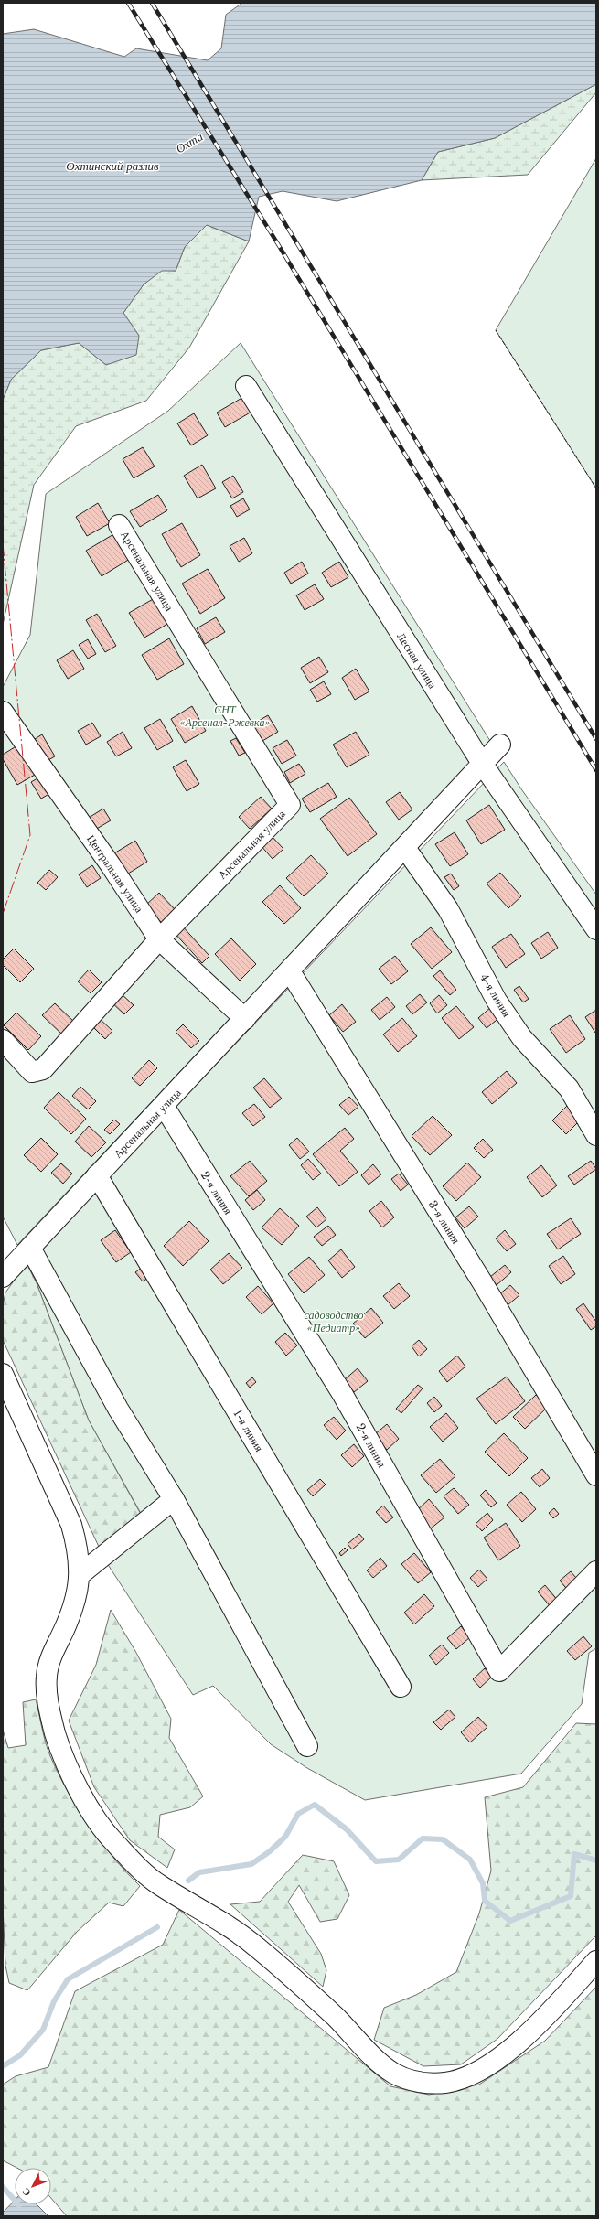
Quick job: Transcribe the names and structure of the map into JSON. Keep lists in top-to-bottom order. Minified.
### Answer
{"streets":{"street":["Арсенальная улица","Лесная улица","Центральная улица","4-я линия","2-я линия","3-я линия","1-я линия"]},"crossings":[["Арсенальная улица","Лесная улица"],["Арсенальная улица","Центральная улица"],["Арсенальная улица","4-я линия"],["Арсенальная улица","2-я линия"],["Арсенальная улица","3-я линия"],["Арсенальная улица","1-я линия"]],"water":["Охта","Охтинский разлив"],"parks":["СНТ «Арсенал-Ржевка»","садоводство «Педиатр»"],"north":"bottom left"}
